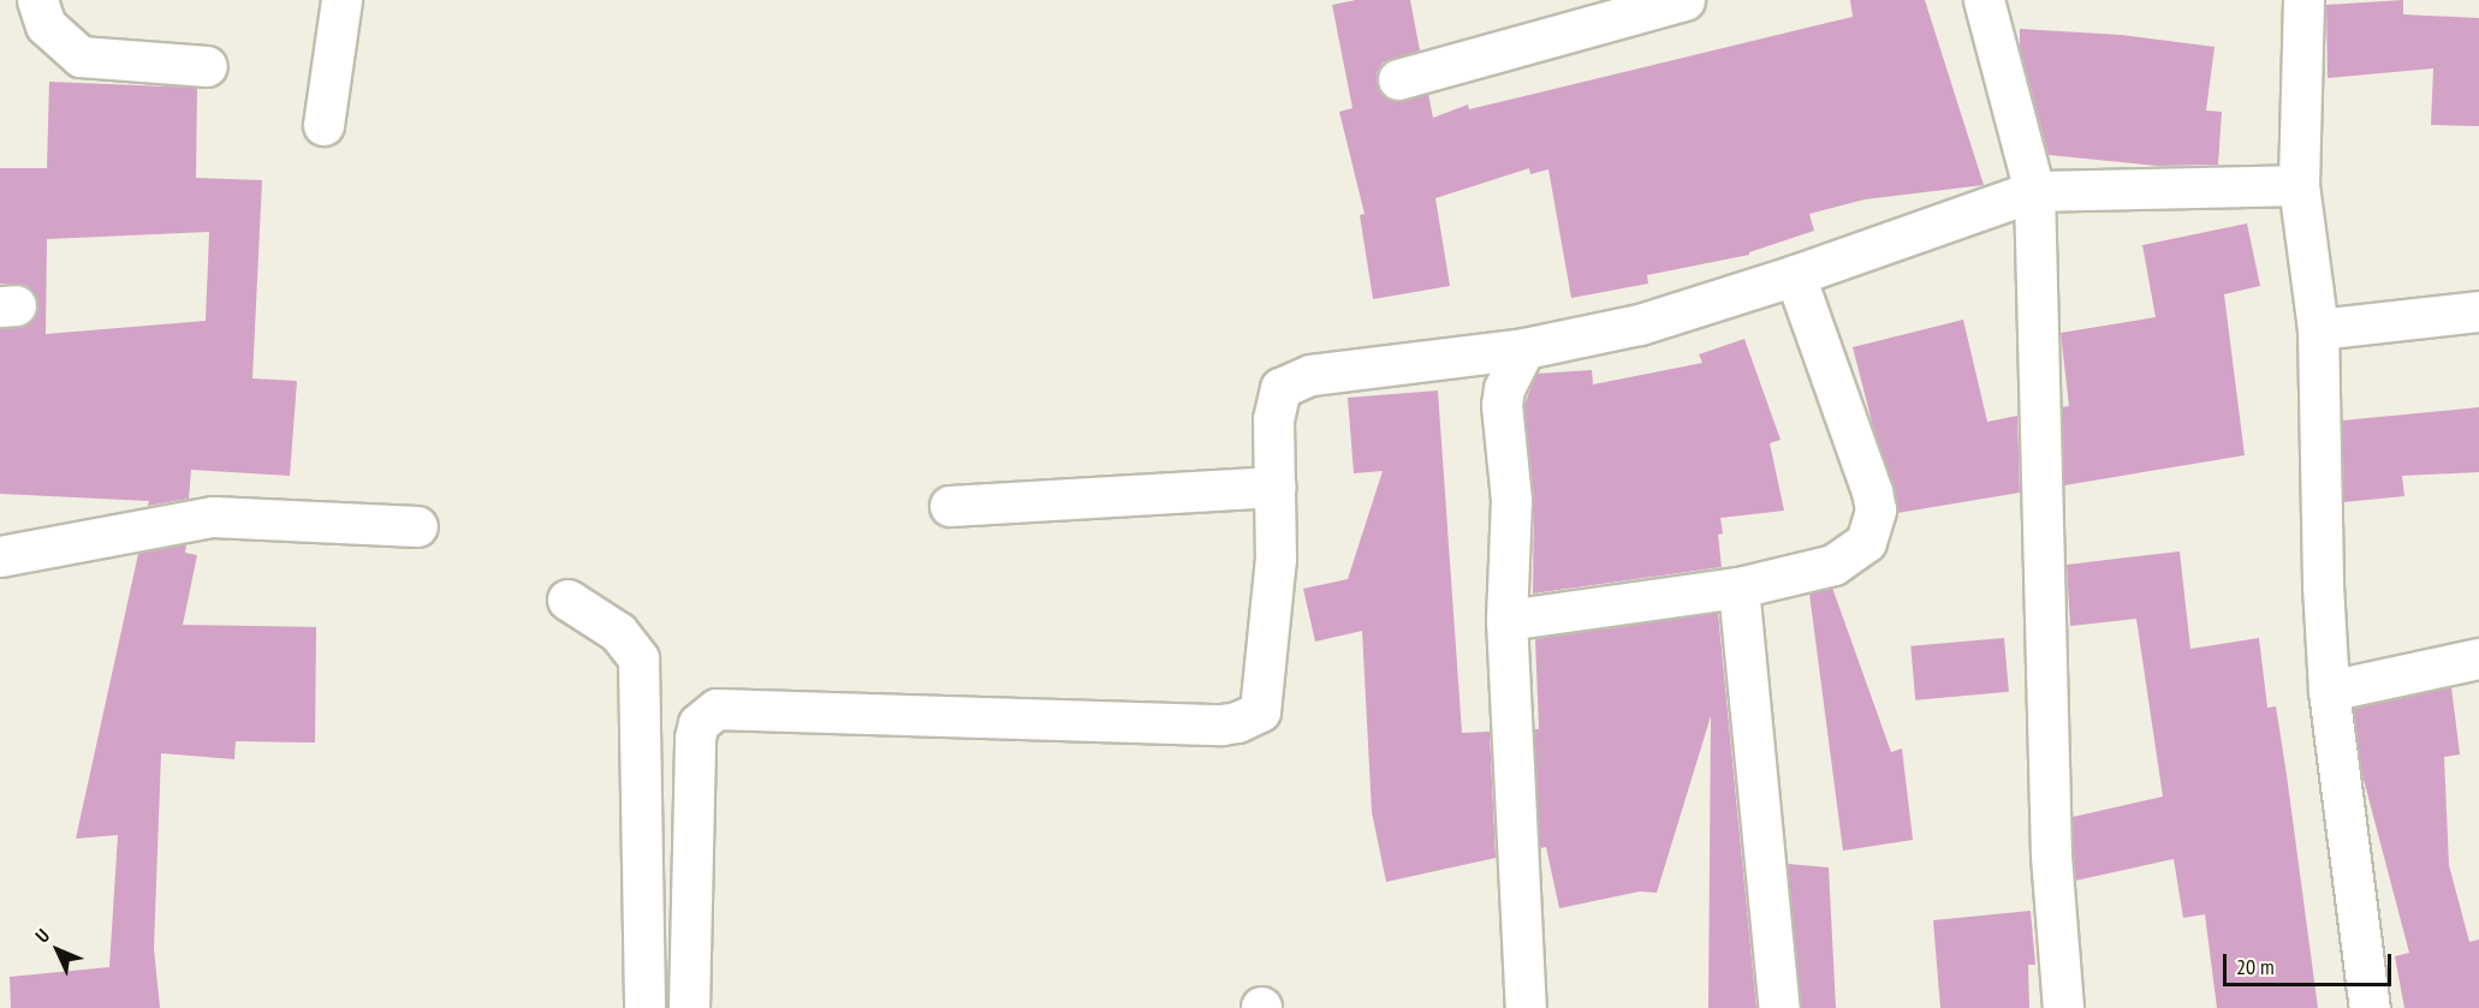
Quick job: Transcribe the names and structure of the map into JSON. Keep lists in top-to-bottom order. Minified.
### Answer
{"scale_bar":"20 m","north":"top left"}
